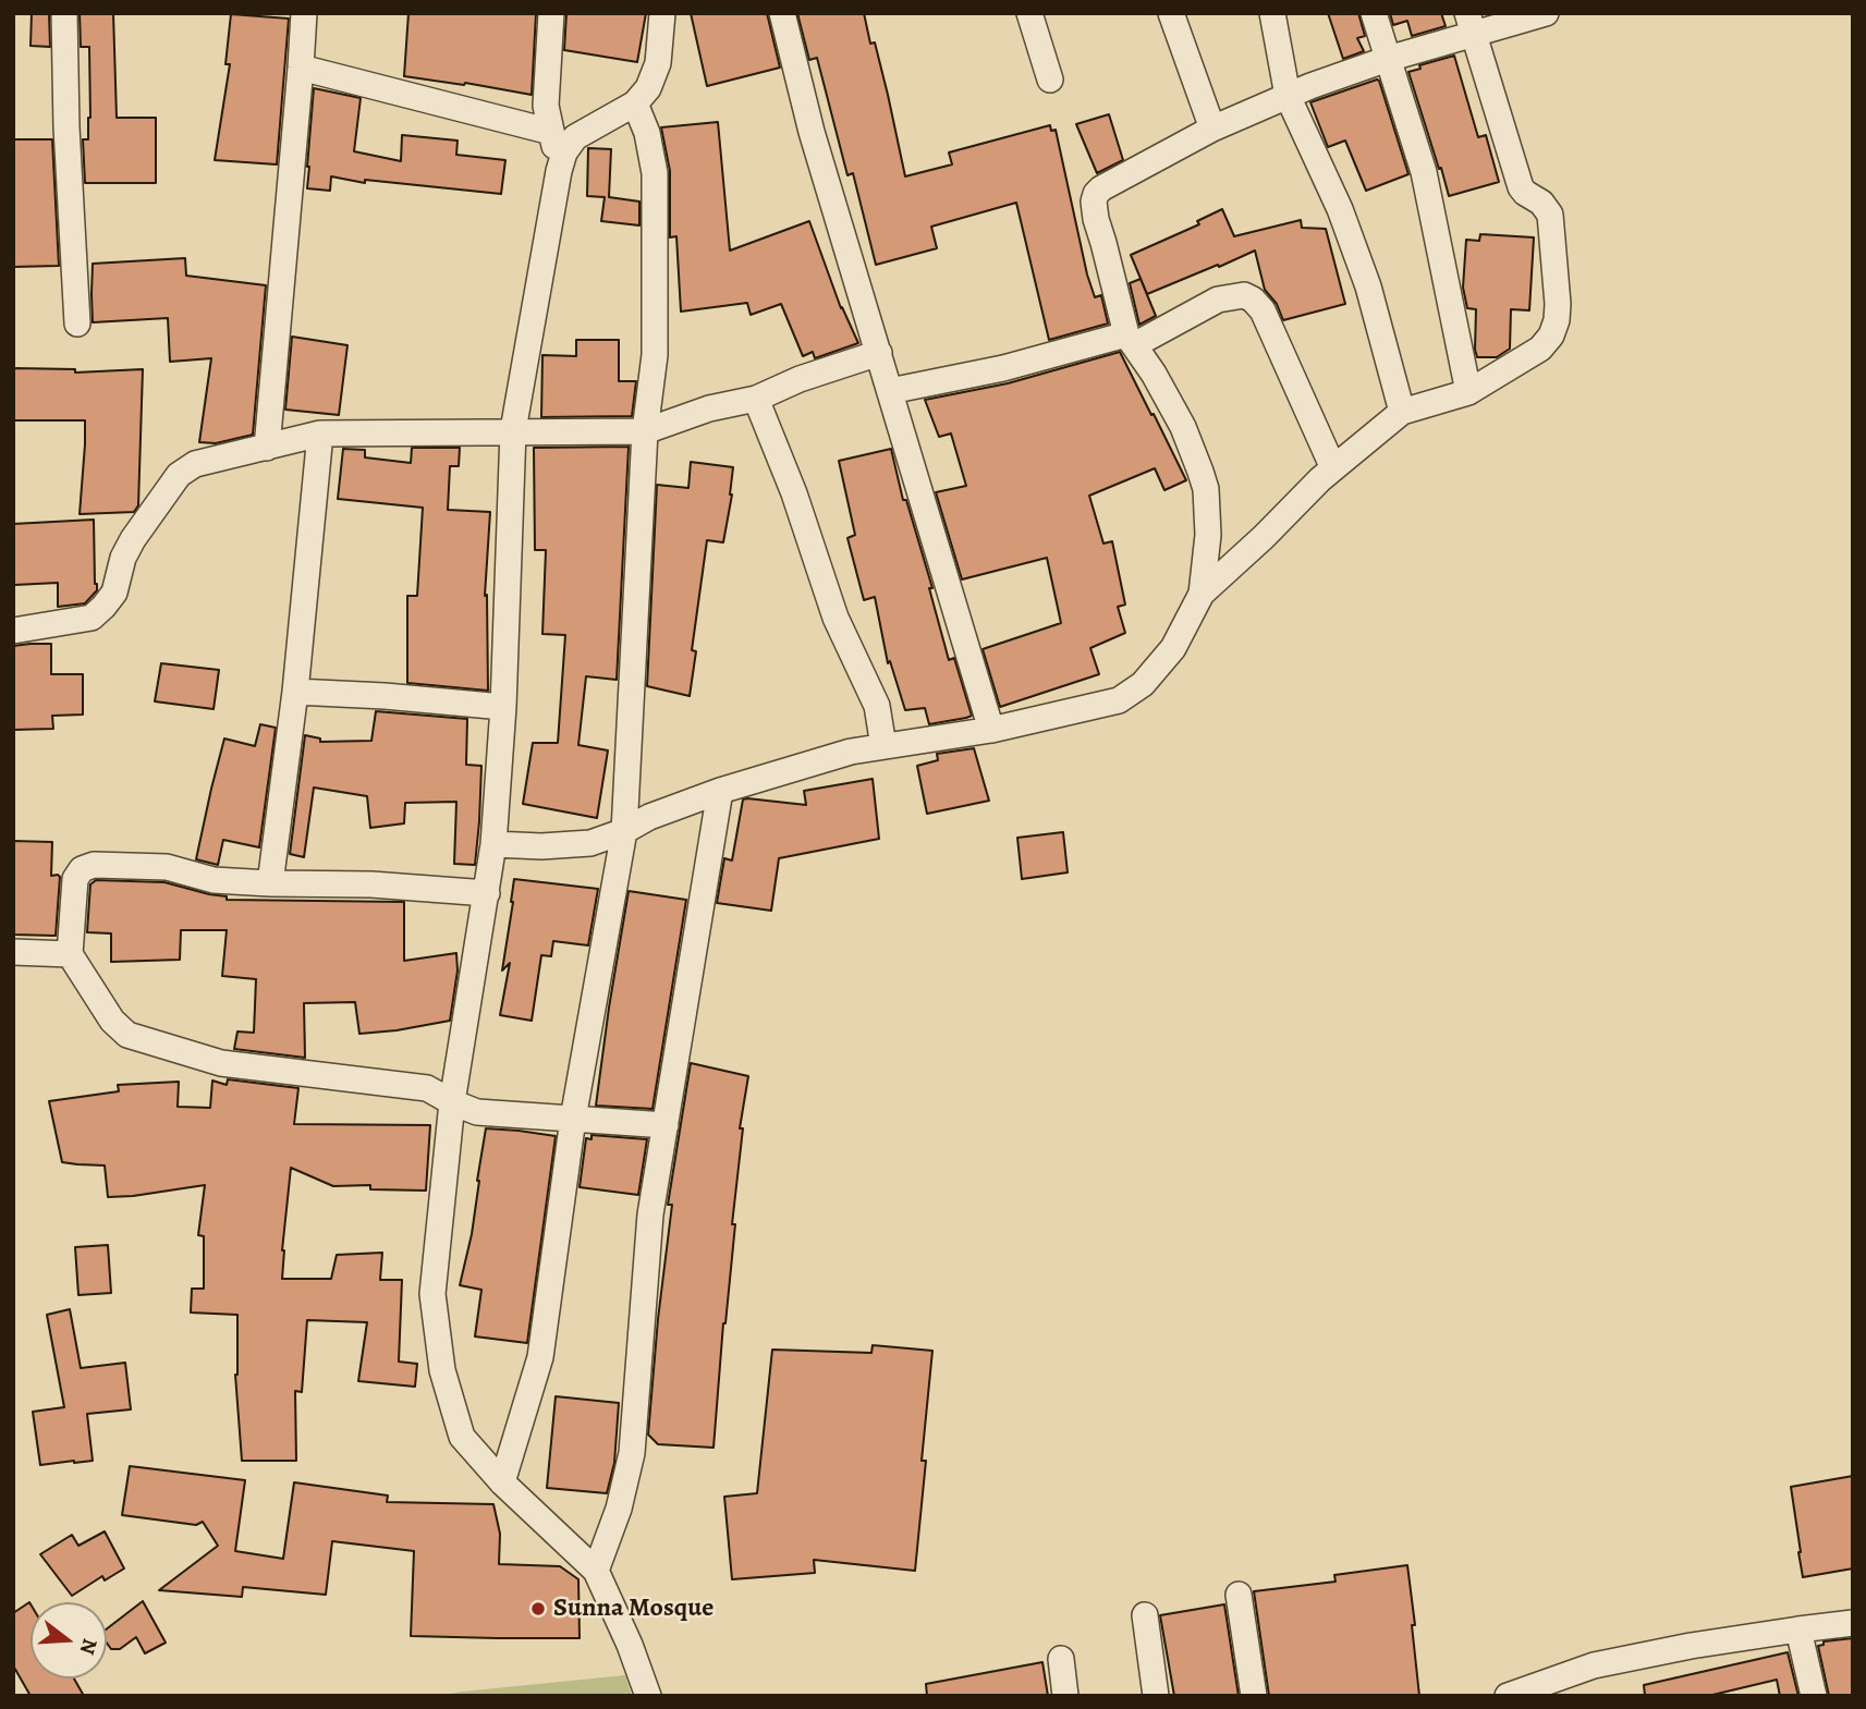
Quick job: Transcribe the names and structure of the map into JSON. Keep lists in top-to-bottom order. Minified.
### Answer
{"places":["Sunna Mosque"],"north":"right"}
